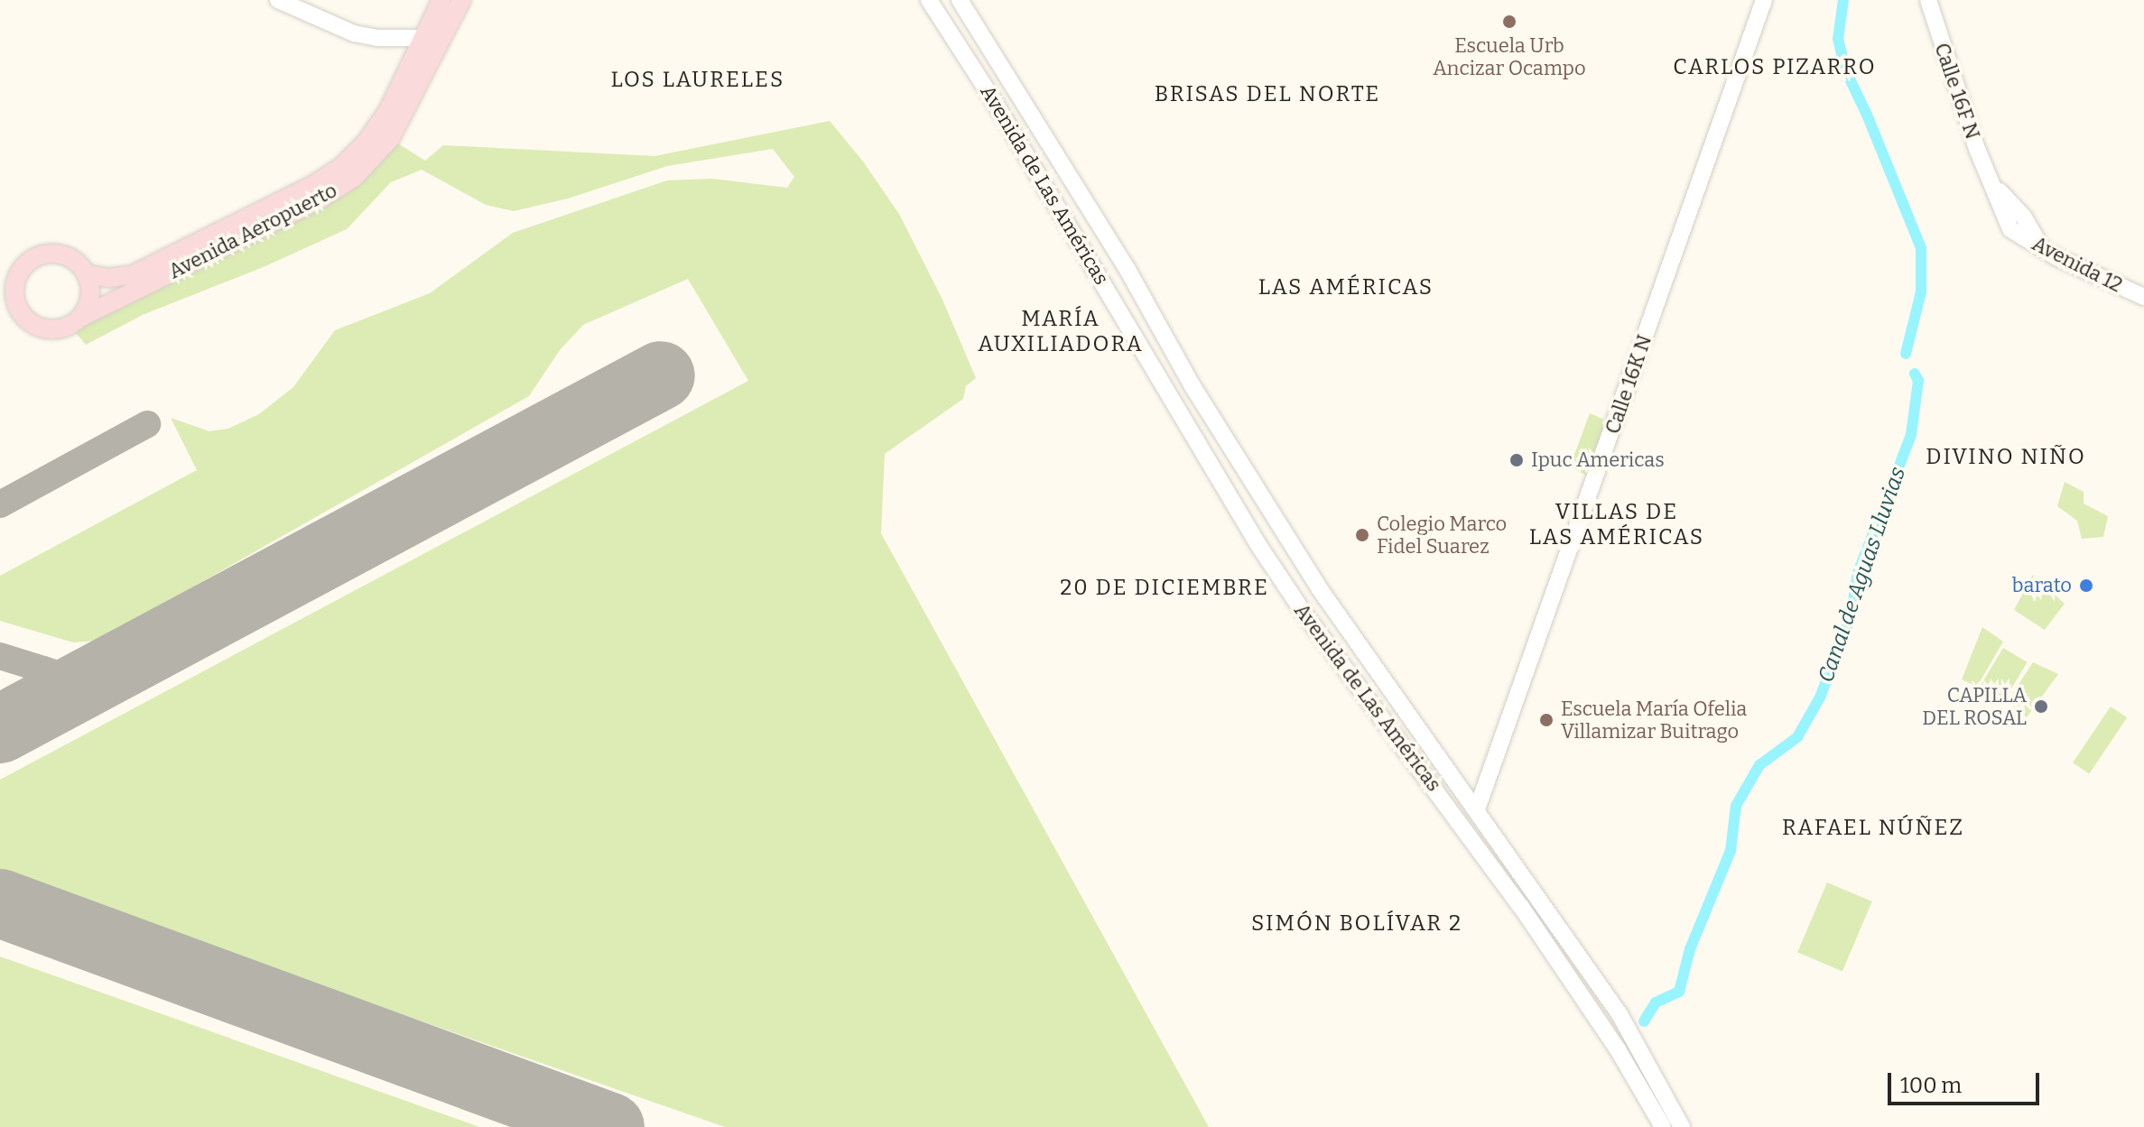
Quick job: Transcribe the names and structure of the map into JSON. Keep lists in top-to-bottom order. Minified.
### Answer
{"streets":{"main road":["Calle 16F N","Avenida de Las Américas","Avenida Aeropuerto","Avenida 12","Calle 16K N"]},"crossings":[["Calle 16F N","Avenida 12"],["Avenida de Las Américas","Calle 16K N"]],"districts":["CARLOS PIZARRO","LOS LAURELES","BRISAS DEL NORTE","LAS AMÉRICAS","MARÍA AUXILIADORA","DIVINO NIÑO","VILLAS DE LAS AMÉRICAS","20 DE DICIEMBRE","RAFAEL NÚÑEZ","SIMÓN BOLÍVAR 2"],"water":["Canal de Aguas Lluvias"],"places":["Escuela Urb Ancizar Ocampo","Ipuc Americas","Colegio Marco Fidel Suarez","barato","CAPILLA DEL ROSAL","Escuela María Ofelia Villamizar Buitrago"],"scale_bar":"100 m"}
